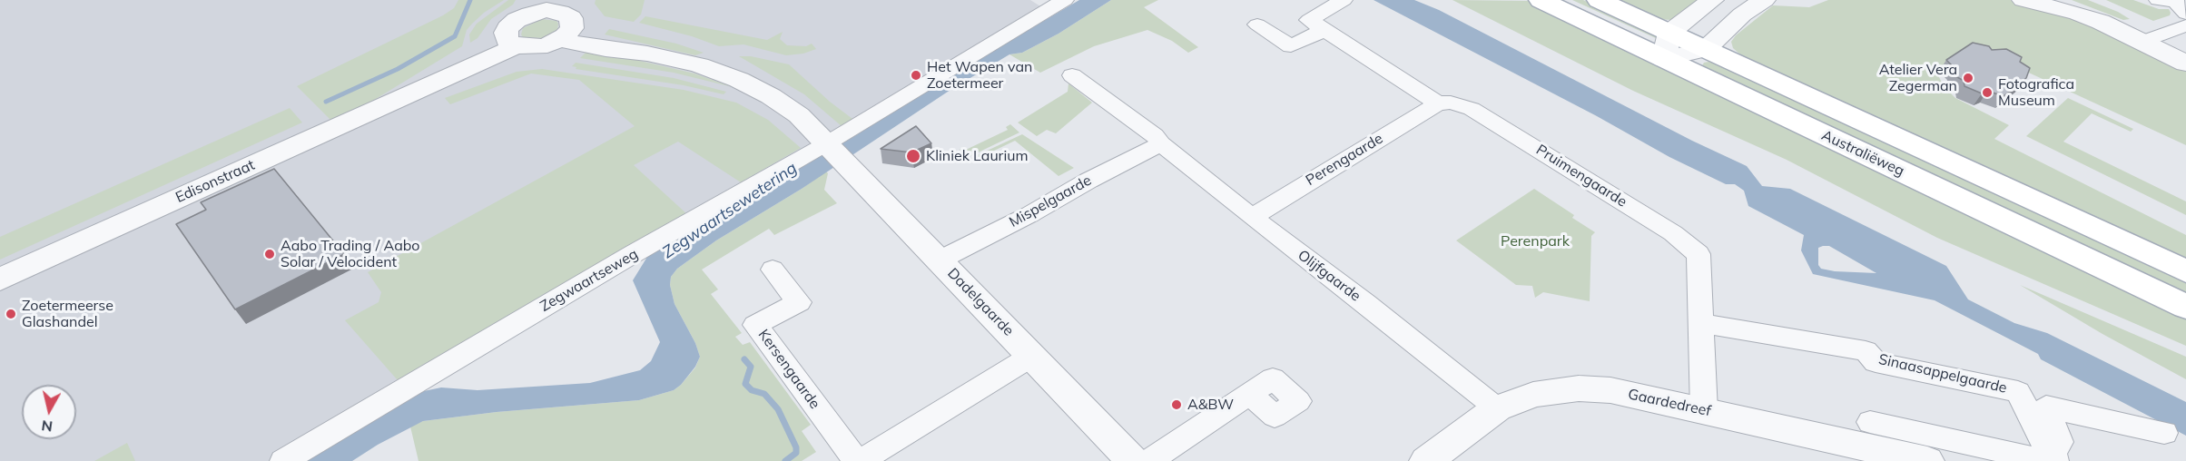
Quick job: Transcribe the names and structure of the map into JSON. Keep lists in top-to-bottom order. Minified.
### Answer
{"streets":{"main road":["Australiëweg"],"street":["Perengaarde","Pruimengaarde","Edisonstraat","Mispelgaarde","Olijfgaarde","Zegwaartseweg","Dadelgaarde","Kersengaarde","Sinaasappelgaarde","Gaardedreef"]},"crossings":[["Perengaarde","Pruimengaarde"],["Perengaarde","Olijfgaarde"],["Pruimengaarde","Sinaasappelgaarde"],["Pruimengaarde","Gaardedreef"],["Mispelgaarde","Olijfgaarde"],["Mispelgaarde","Dadelgaarde"],["Olijfgaarde","Gaardedreef"],["Zegwaartseweg","Dadelgaarde"],["Sinaasappelgaarde","Gaardedreef"]],"water":["Zegwaartsewetering"],"parks":["Perenpark"],"places":["Het Wapen van Zoetermeer","Atelier Vera Zegerman","Fotografica Museum","Kliniek Laurium","Aabo Trading / Aabo Solar / Velocident","Zoetermeerse Glashandel","A&BW"],"north":"bottom"}
